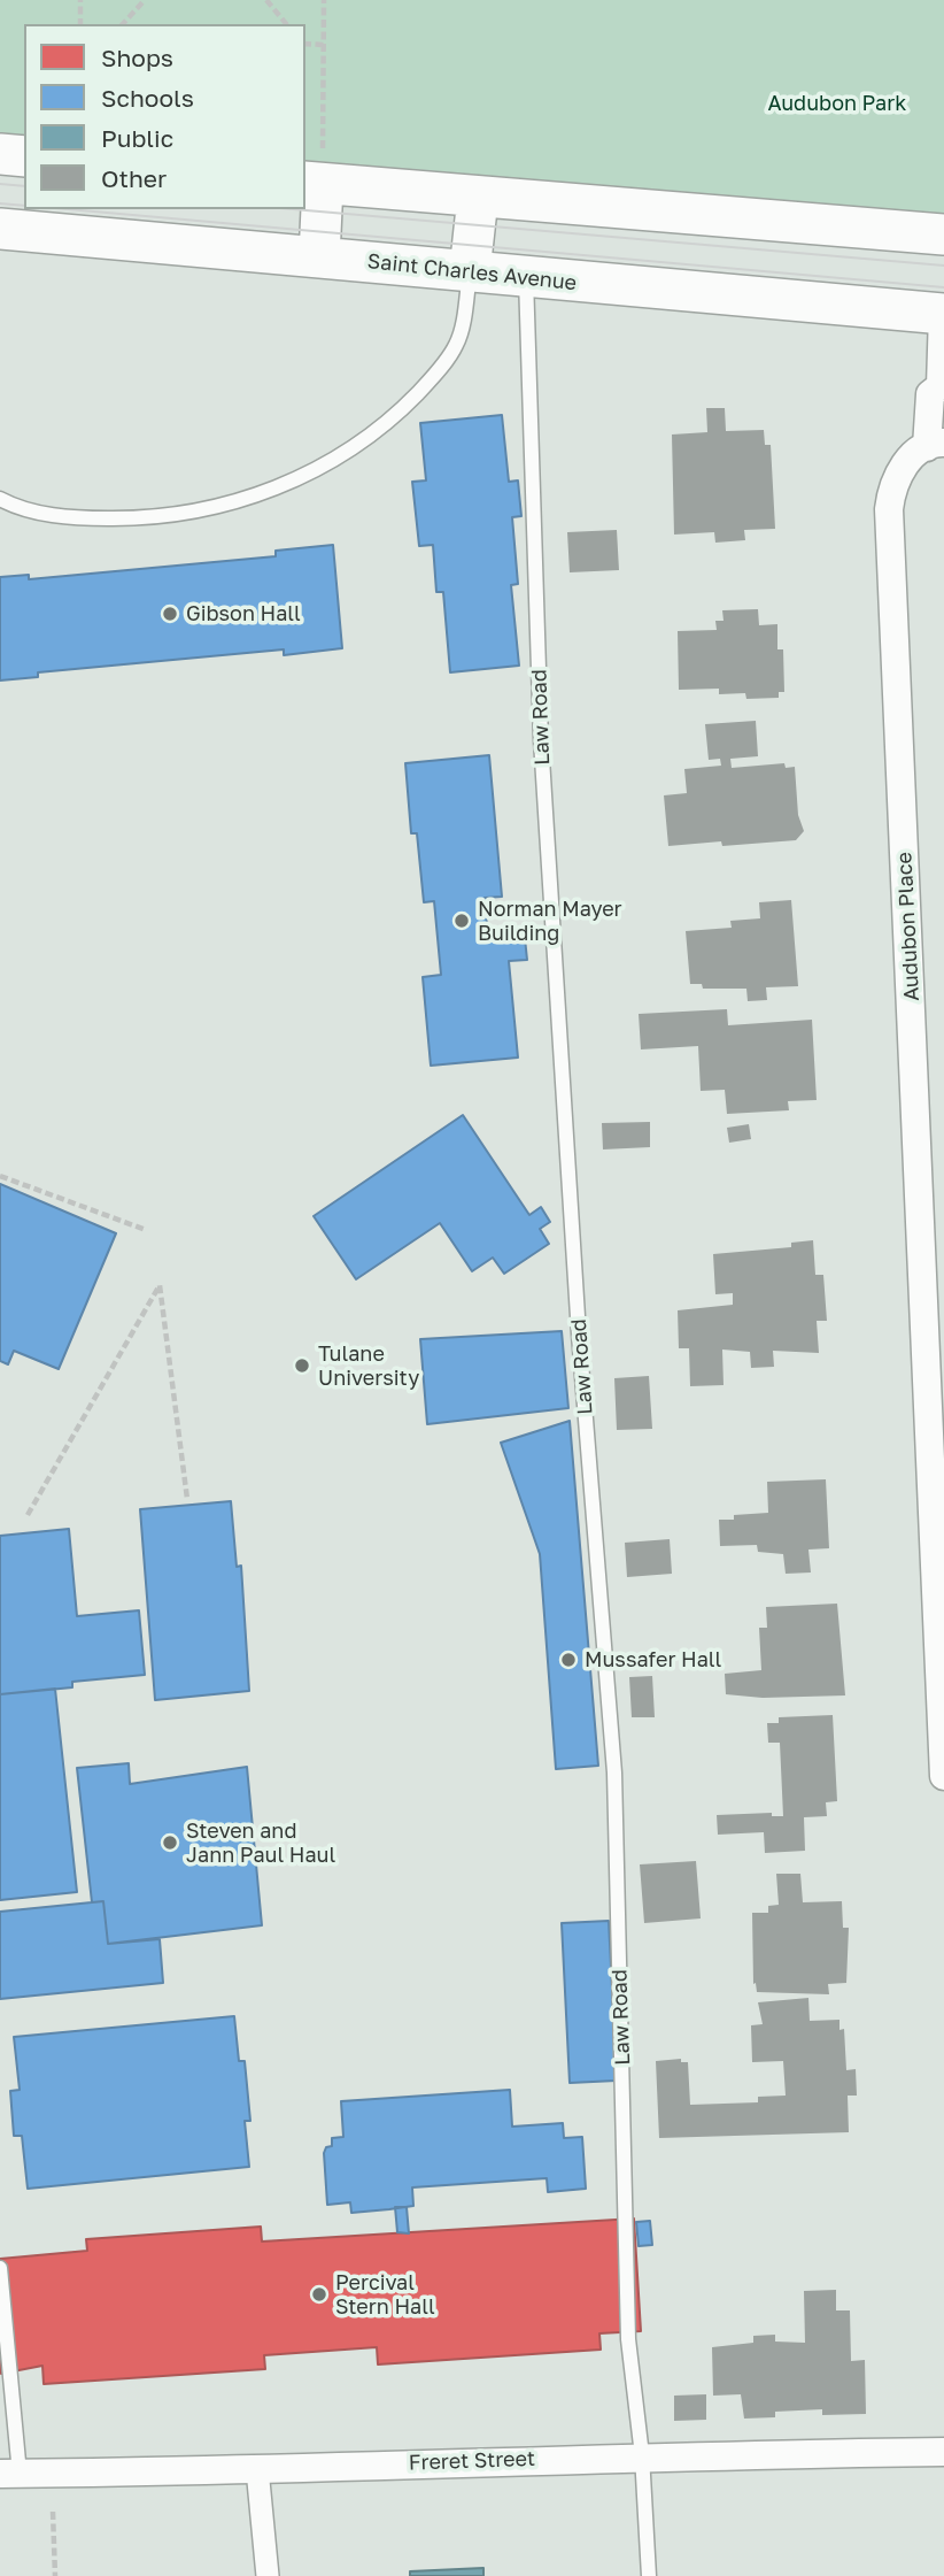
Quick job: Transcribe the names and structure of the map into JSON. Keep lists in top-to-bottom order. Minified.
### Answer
{"streets":{"main road":["Saint Charles Avenue"],"street":["Audubon Place","Freret Street"],"lane":["Law Road"]},"crossings":[["Saint Charles Avenue","Law Road"],["Law Road","Freret Street"]],"parks":["Audubon Park"],"places":["Gibson Hall","Norman Mayer Building","Tulane University","Mussafer Hall","Steven and Jann Paul Haul","Percival Stern Hall"],"legend":["Shops","Schools","Public","Other"]}
